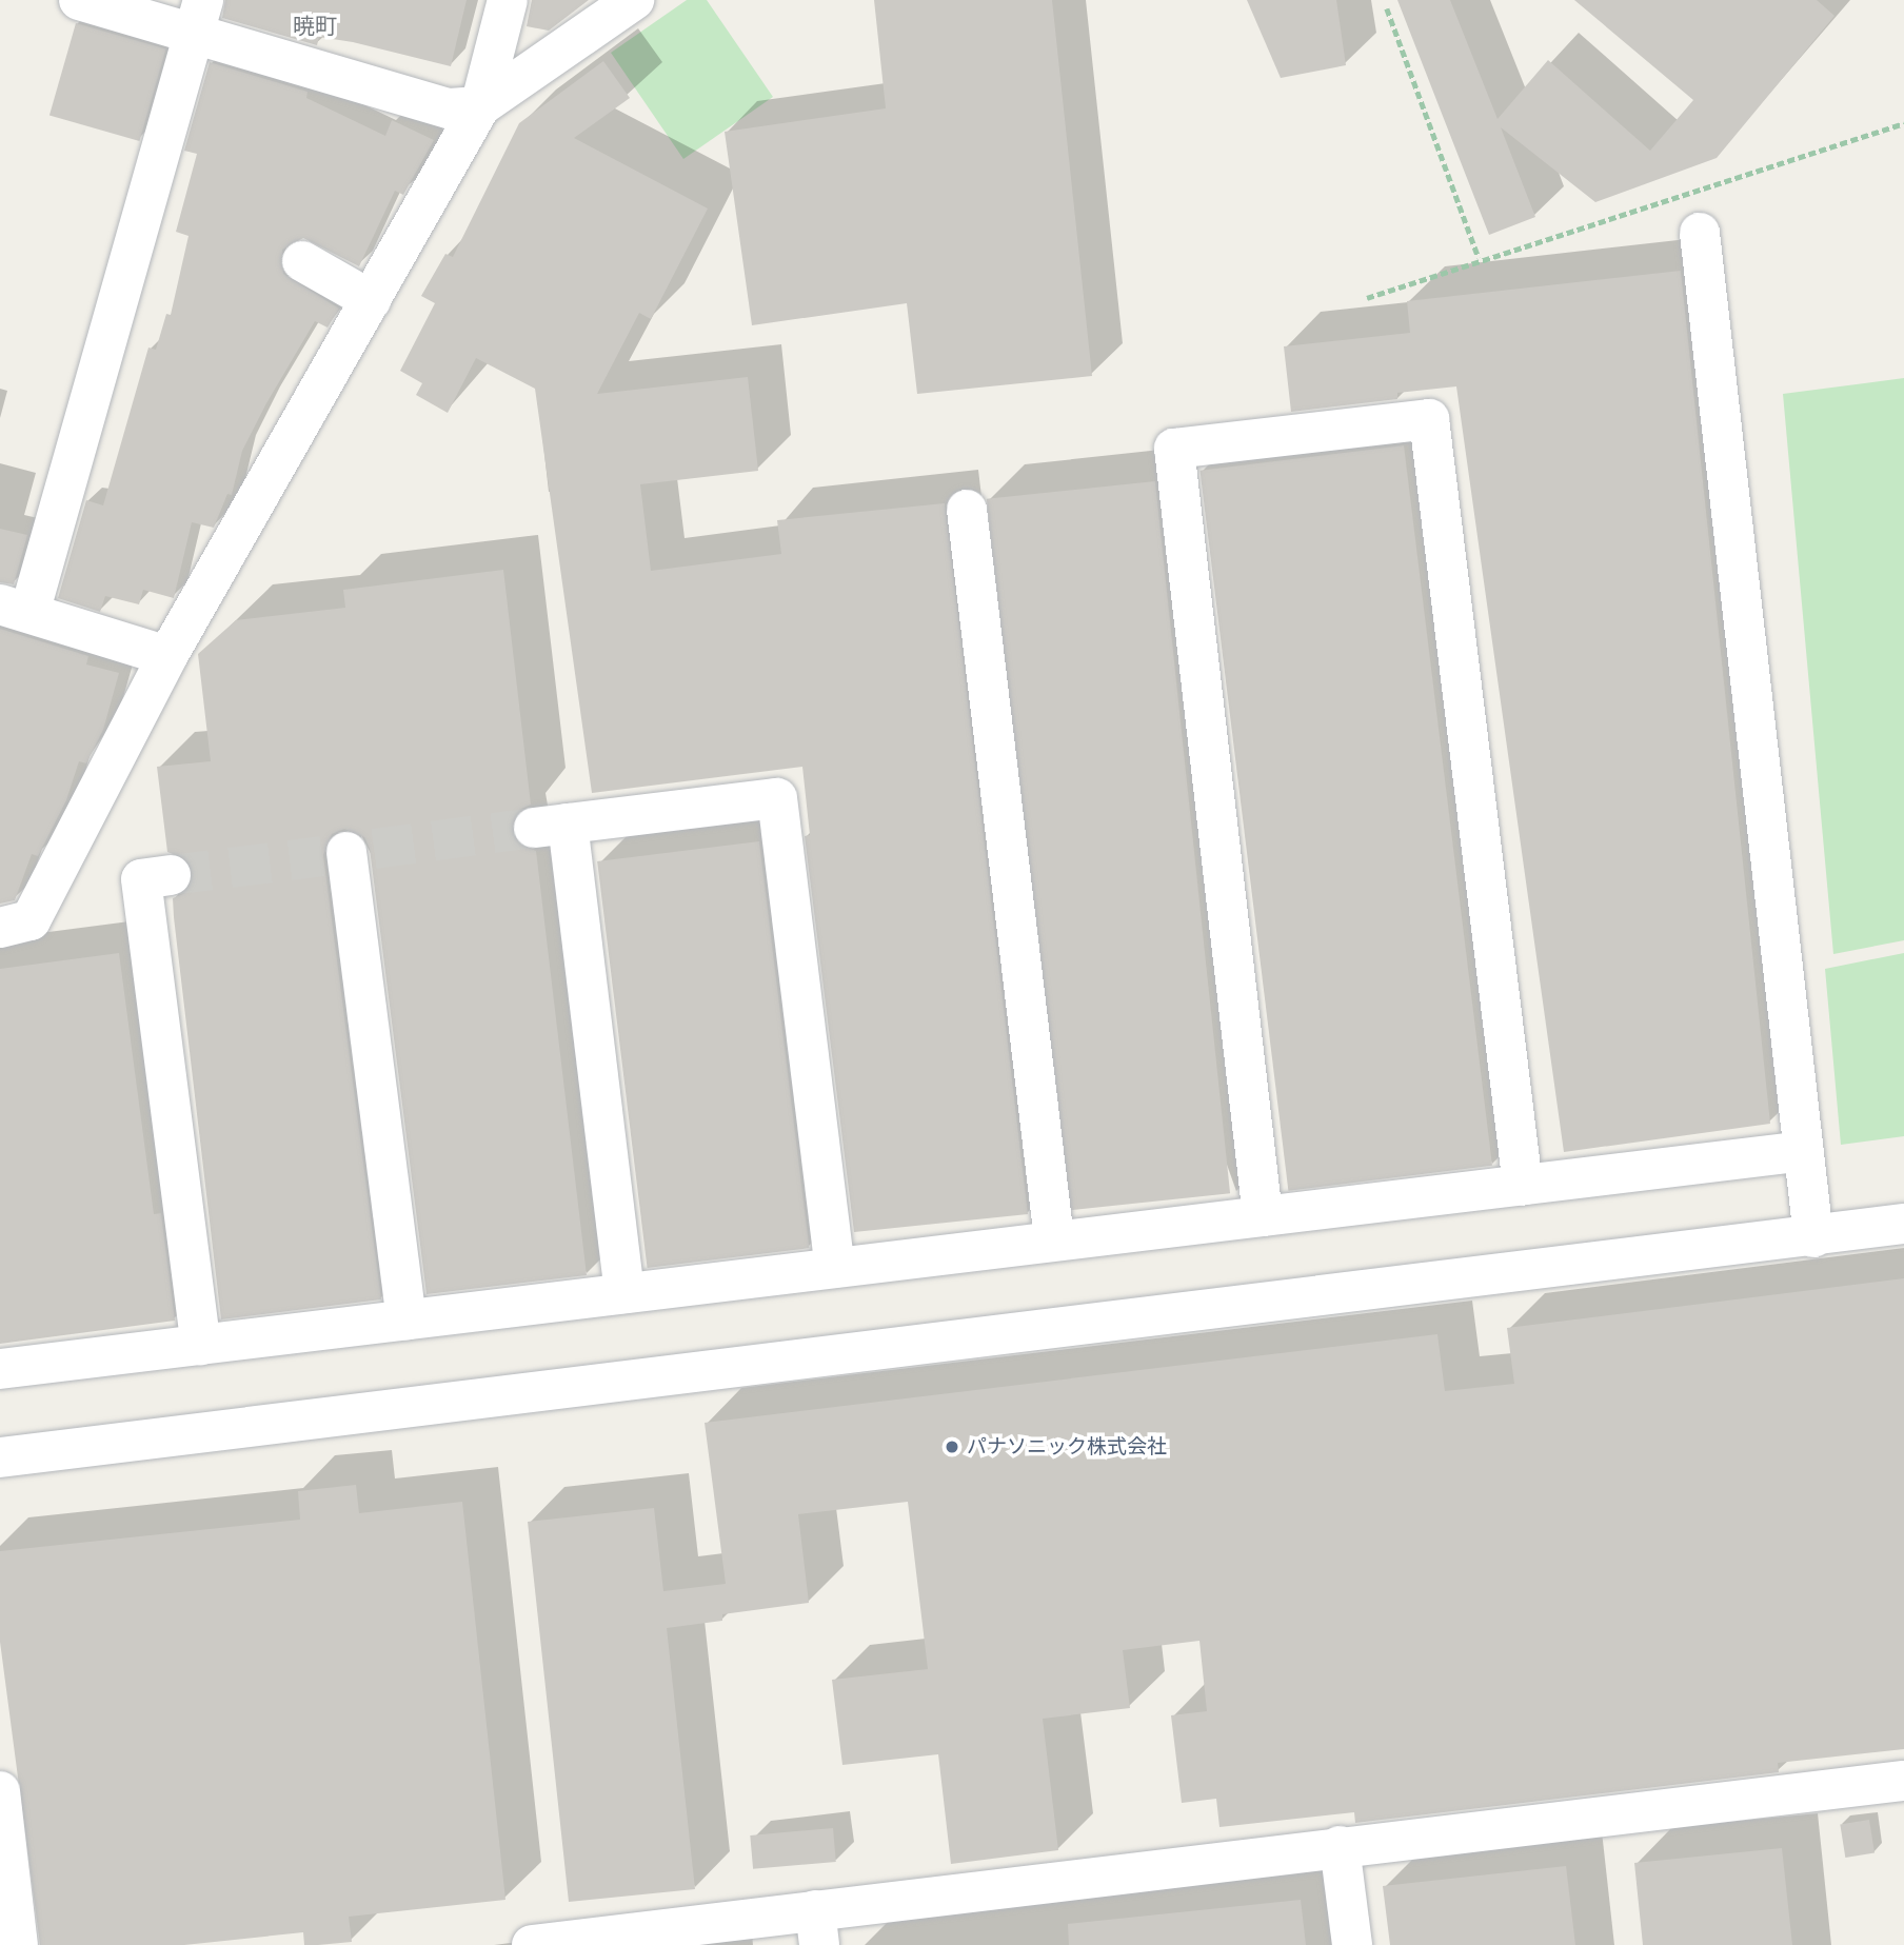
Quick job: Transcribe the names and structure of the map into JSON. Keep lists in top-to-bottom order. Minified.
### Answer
{"districts":["暁町"],"places":["パナソニック株式会社"]}
